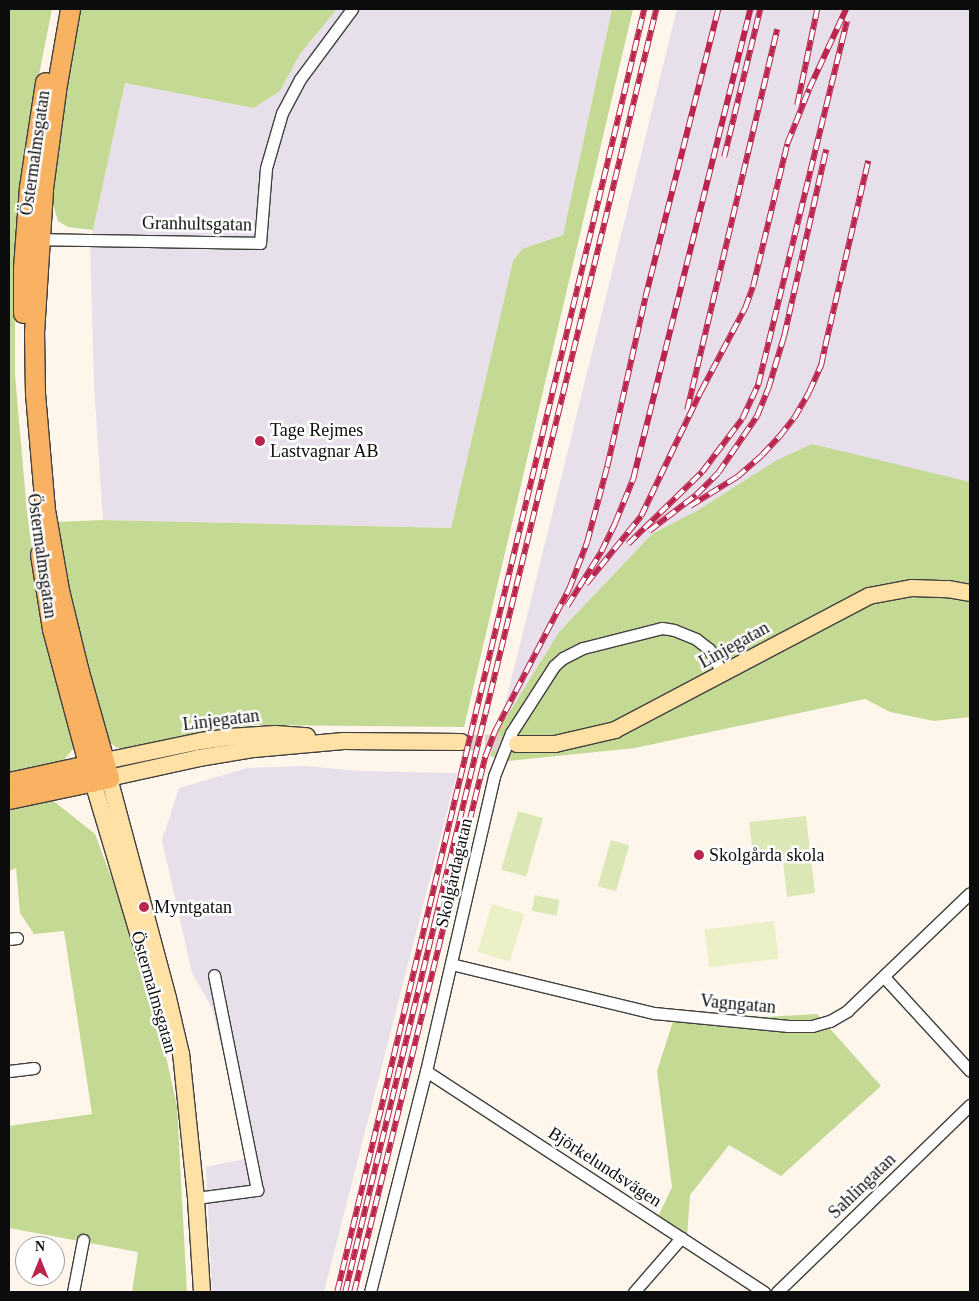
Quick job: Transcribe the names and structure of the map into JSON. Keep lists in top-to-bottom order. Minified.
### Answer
{"streets":{"main road":["Östermalmsgatan"],"street":["Granhultsgatan","Linjegatan","Skolgårdagatan","Vagngatan","Björkelundsvägen","Sahlingatan"]},"crossings":[["Östermalmsgatan","Granhultsgatan"],["Östermalmsgatan","Linjegatan"],["Linjegatan","Skolgårdagatan"],["Skolgårdagatan","Vagngatan"],["Skolgårdagatan","Björkelundsvägen"]],"places":["Tage Rejmes Lastvagnar AB","Skolgårda skola","Myntgatan"],"north":"top"}
